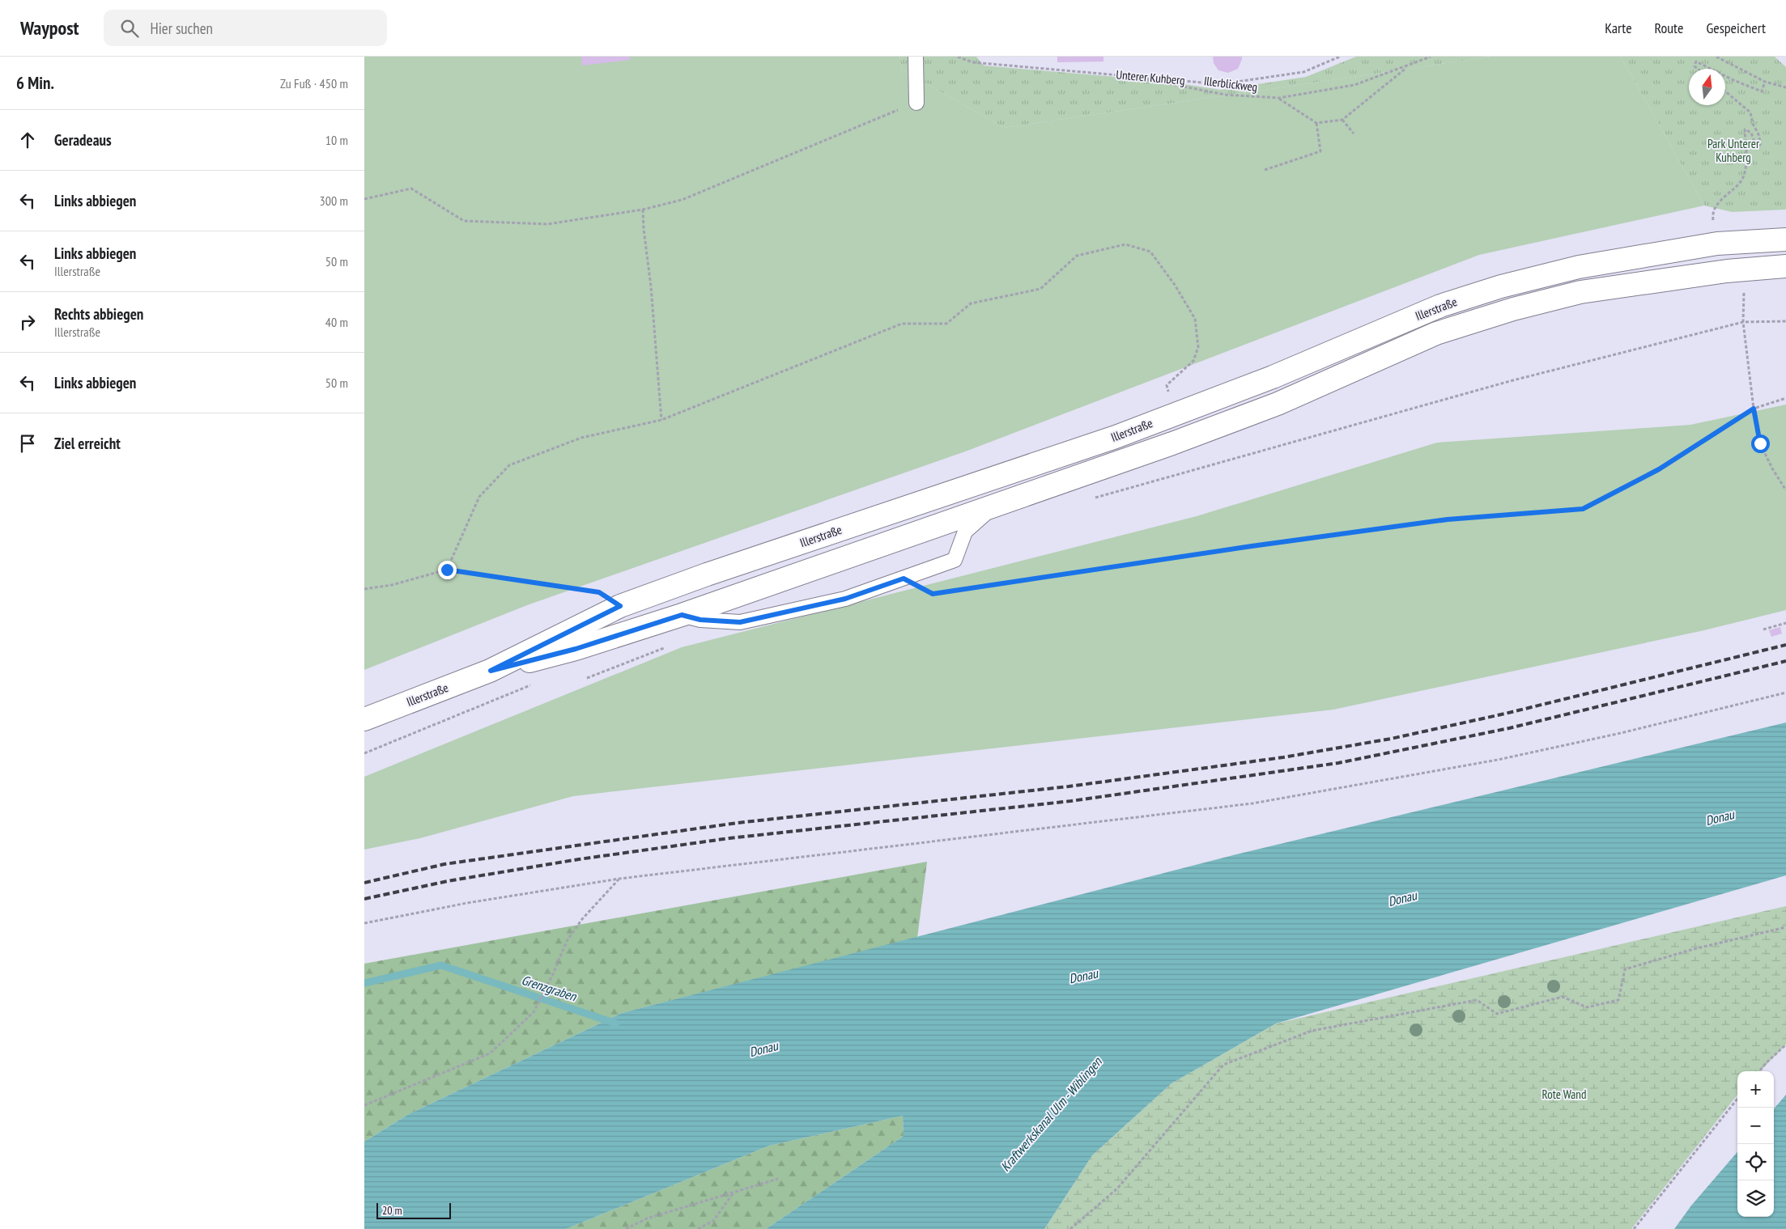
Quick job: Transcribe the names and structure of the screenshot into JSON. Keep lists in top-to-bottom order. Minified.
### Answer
{"streets":{"main road":["Illerstraße"],"path":["Unterer Kuhberg","Illerblickweg"]},"crossings":[["Unterer Kuhberg","Illerblickweg"]],"water":["Donau","Grenzgraben","Kraftwerkskanal Ulm - Wiblingen"],"parks":["Park Unterer Kuhberg","Rote Wand"],"scale_bar":"20 m","north":"top","page":{"header":"Waypost","search":"Hier suchen","nav":["Karte","Route","Gespeichert"],"heading":["6 Min.","Zu Fuß · 450 m"],"list":[["Geradeaus","10 m"],["Links abbiegen","300 m"],["Links abbiegen","Illerstraße","50 m"],["Rechts abbiegen","Illerstraße","40 m"],["Links abbiegen","50 m"],"Ziel erreicht"],"map_buttons":["+","−"],"scale":"20 m"}}
